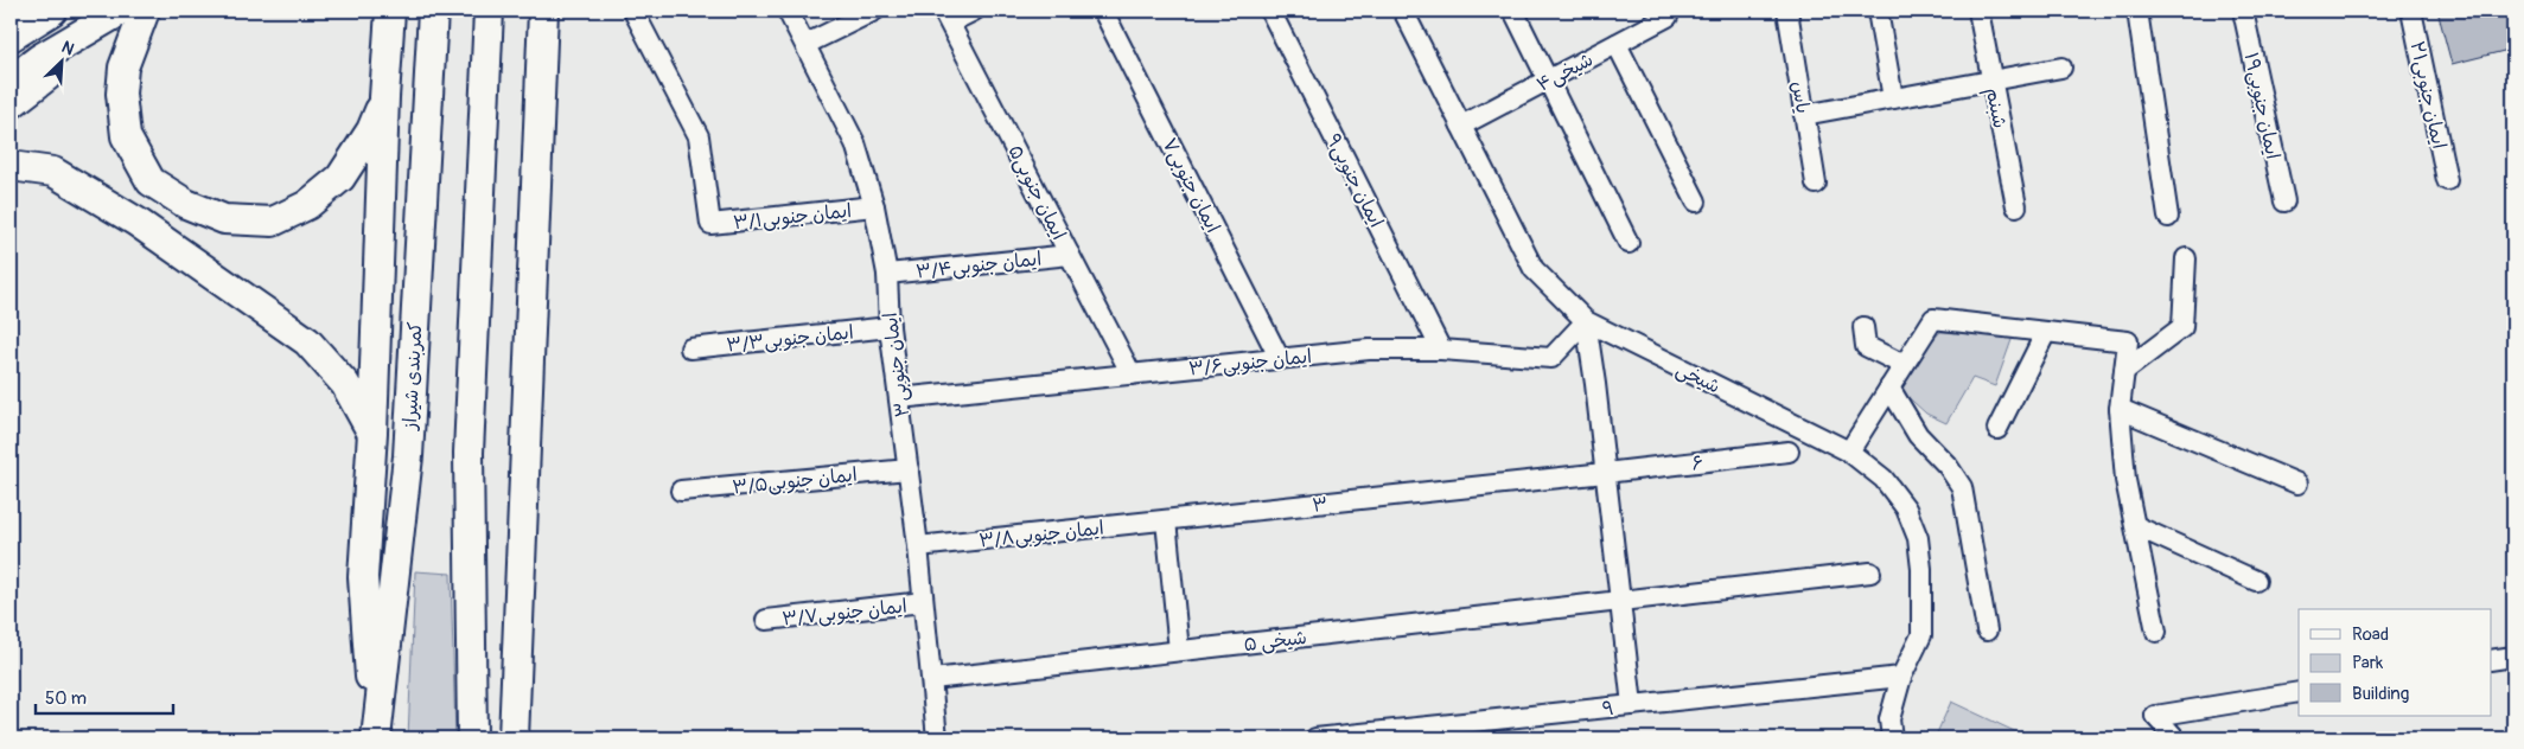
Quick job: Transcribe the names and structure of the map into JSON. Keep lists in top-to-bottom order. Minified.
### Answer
{"streets":{"highway":["کمربندی شیراز"],"street":["شیخی۴","ایمان جنوبی۲۱","یاس","ایمان جنوبی۱۹","شبنم","ایمان جنوبی۹","ایمان جنوبی۷","ایمان جنوبی۵","ایمان جنوبی۳/۱","ایمان جنوبی۳/۴","ایمان جنوبی۳/۳","ایمان جنوبی۳/۶","ایمان جنوبی۳","شیخی","۶","ایمان جنوبی۳/۵","۳","ایمان جنوبی۳/۸","ایمان جنوبی۳/۷","شیخی ۵","۹"]},"crossings":[["شیخی۴","شیخی"],["ایمان جنوبی۹","ایمان جنوبی۳/۶"],["ایمان جنوبی۷","ایمان جنوبی۳/۶"],["ایمان جنوبی۵","ایمان جنوبی۳/۴"],["ایمان جنوبی۵","ایمان جنوبی۳/۶"],["ایمان جنوبی۳/۱","ایمان جنوبی۳"],["ایمان جنوبی۳/۴","ایمان جنوبی۳"],["ایمان جنوبی۳/۳","ایمان جنوبی۳"],["ایمان جنوبی۳/۶","ایمان جنوبی۳"],["ایمان جنوبی۳/۶","شیخی"],["ایمان جنوبی۳","ایمان جنوبی۳/۵"],["ایمان جنوبی۳","ایمان جنوبی۳/۸"],["ایمان جنوبی۳","ایمان جنوبی۳/۷"],["ایمان جنوبی۳","شیخی ۵"],["شیخی","۹"],["۶","۳"],["۳","ایمان جنوبی۳/۸"]],"legend":["Road","Park","Building"],"scale_bar":"50 m","north":"top right"}
